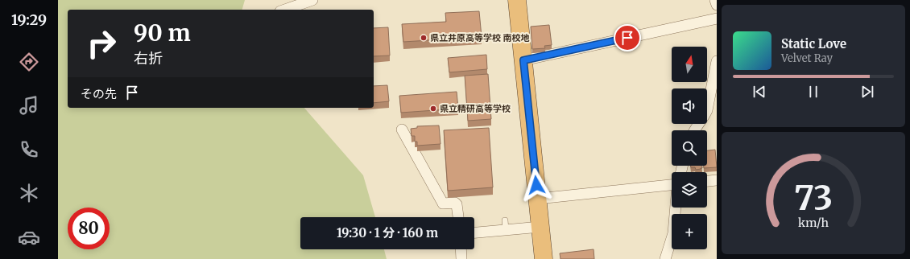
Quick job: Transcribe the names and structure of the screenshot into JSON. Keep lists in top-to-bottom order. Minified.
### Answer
{"places":["県立井原高等学校 南校地","県立精研高等学校"],"north":"top","page":{"tabs":"19:29","turn":["90 m","右折"],"song":["Static Love","Velvet Ray"],"map_buttons":"+","then":"その先","limit":"80","trip":"19:30 · 1 分 · 160 m","gauge":["73","km/h"]}}
